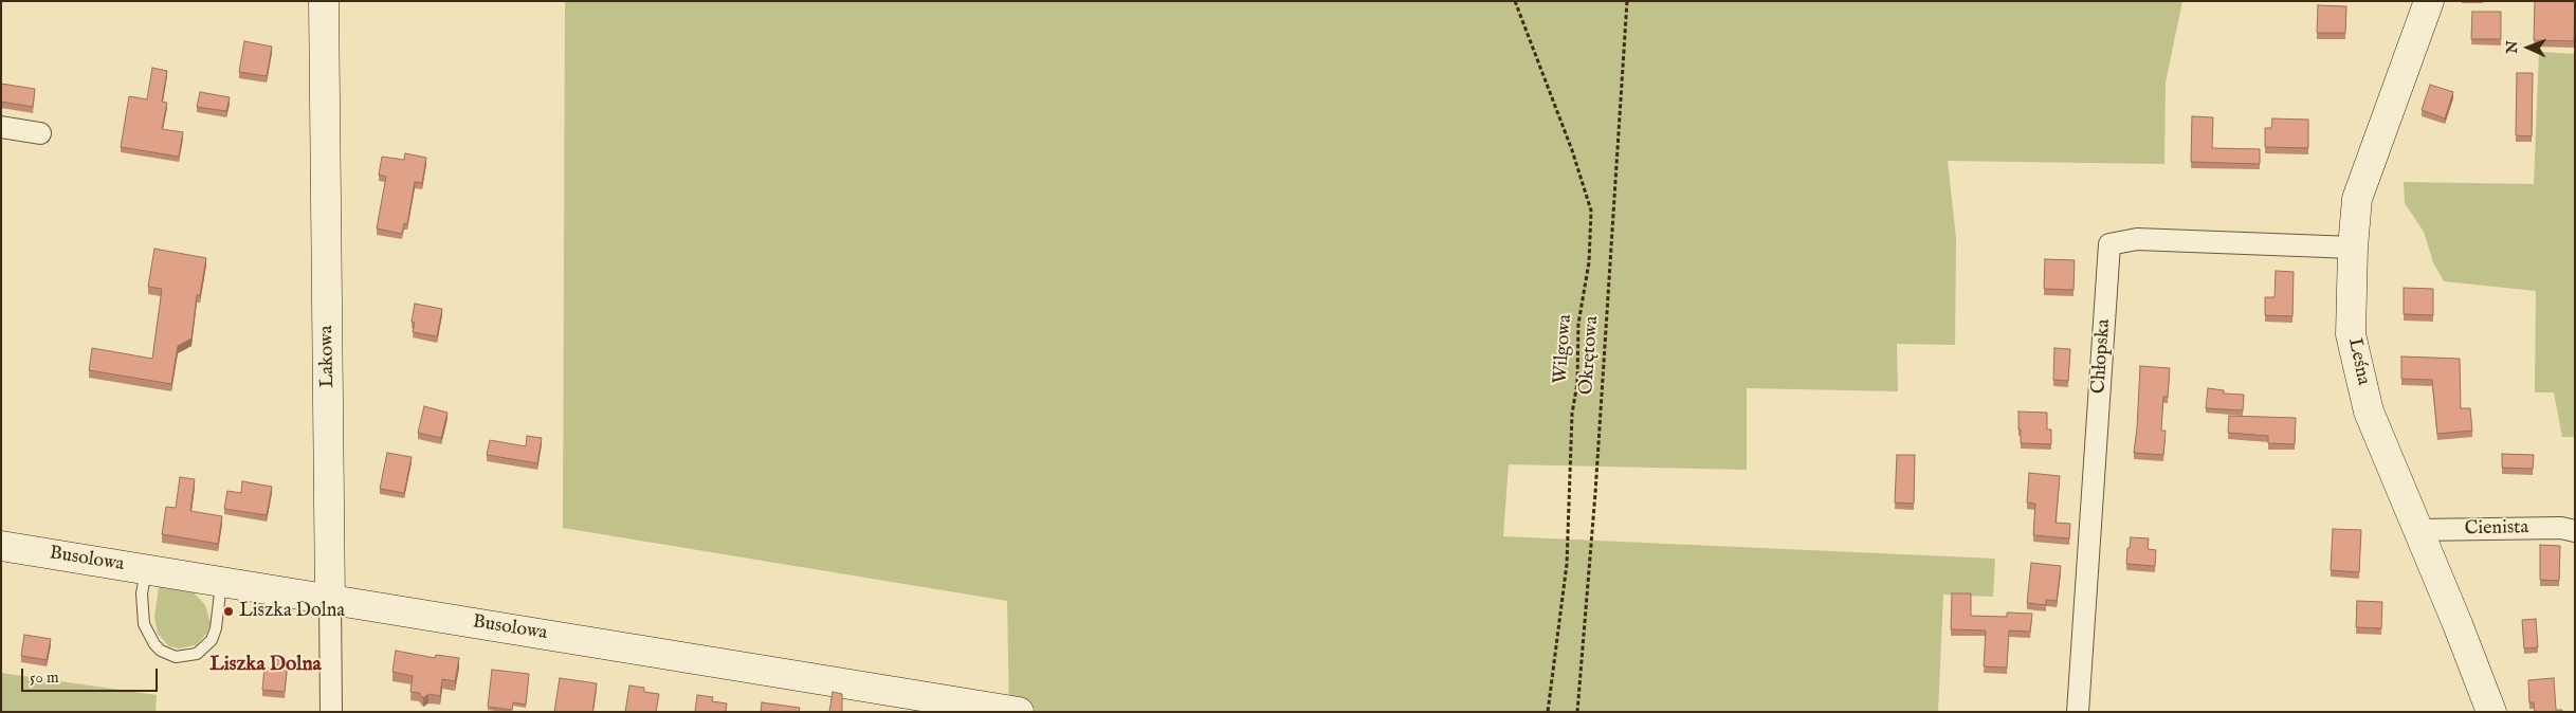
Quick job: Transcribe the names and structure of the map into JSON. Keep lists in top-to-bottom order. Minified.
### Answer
{"streets":{"street":["Lakowa","Chłopska","Leśna","Cienista","Busolowa"],"path":["Wilgowa","Okrętowa"]},"crossings":[["Lakowa","Busolowa"],["Chłopska","Leśna"],["Leśna","Cienista"]],"districts":["Liszka Dolna"],"places":["Liszka Dolna"],"scale_bar":"50 m","north":"left"}
